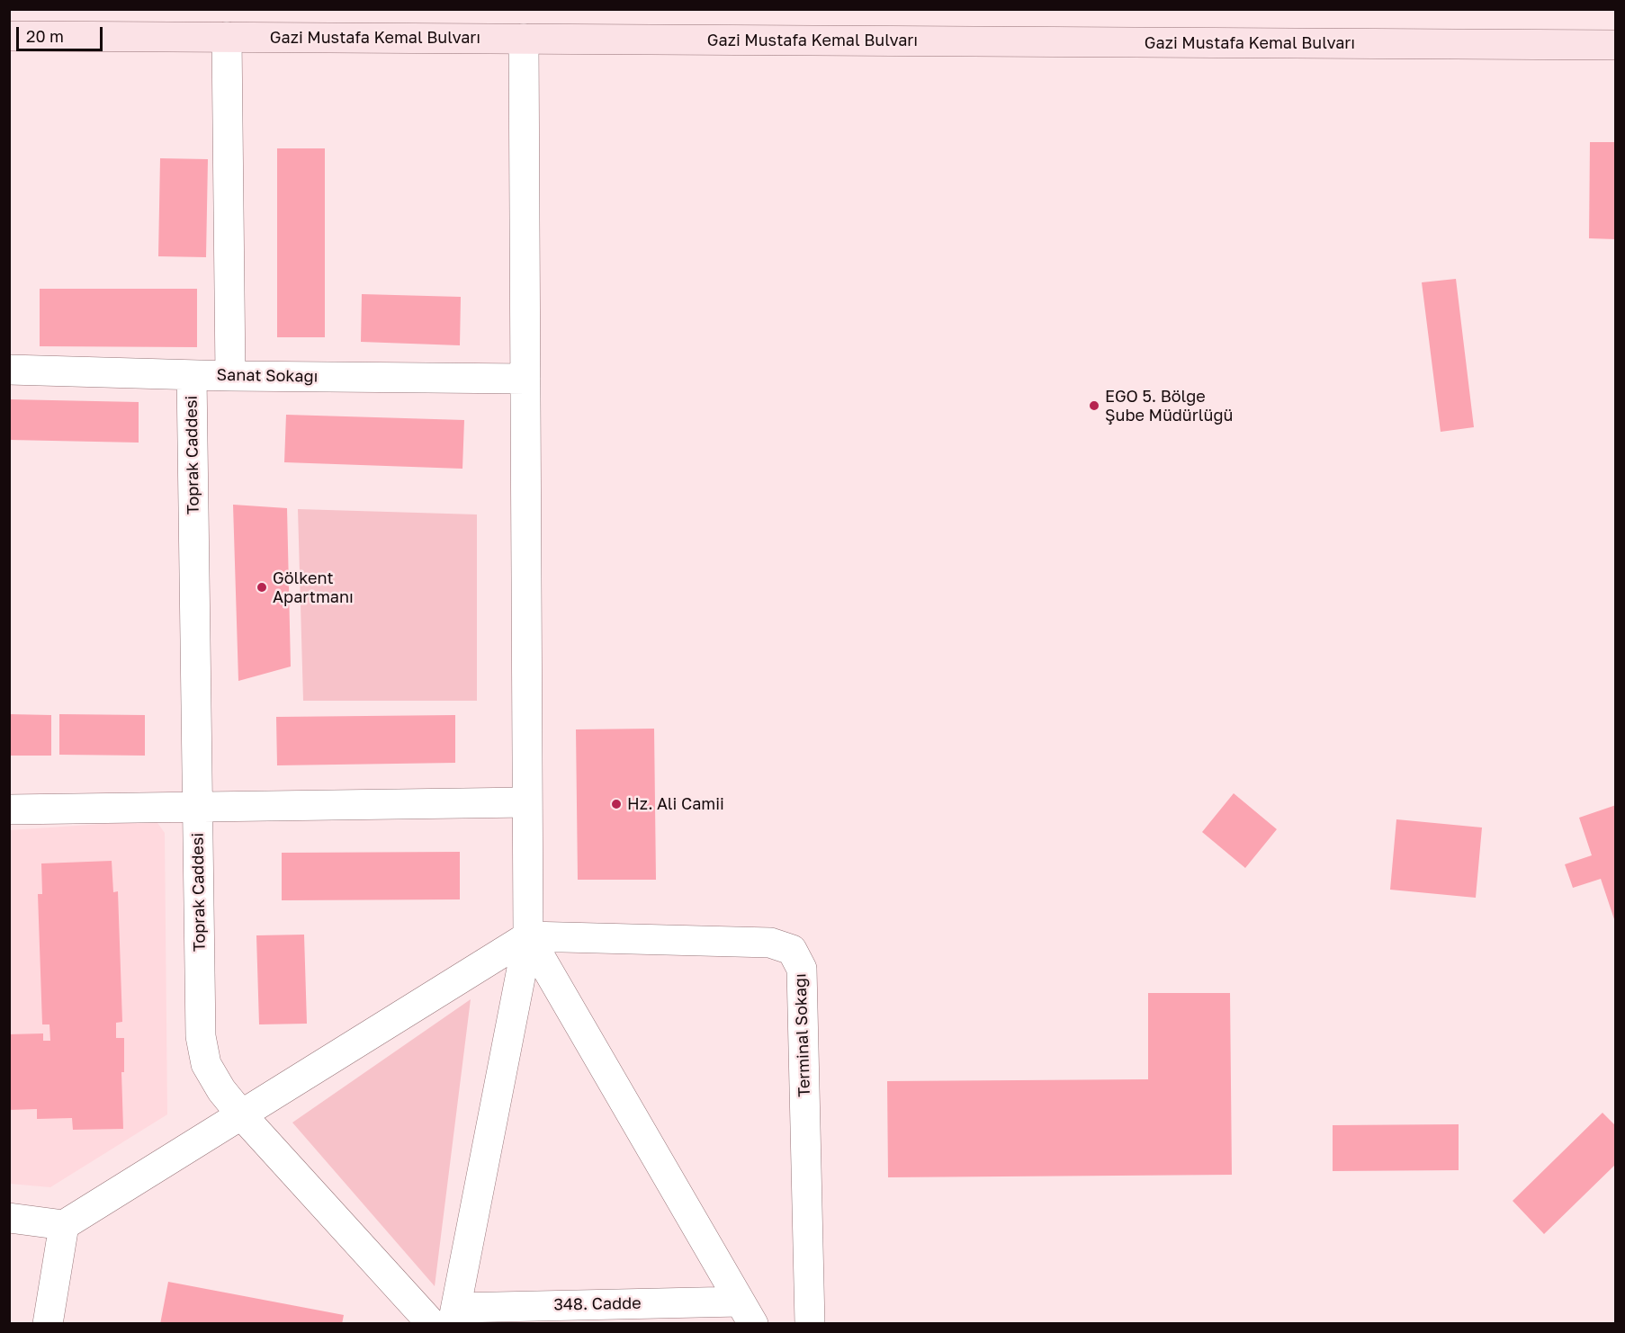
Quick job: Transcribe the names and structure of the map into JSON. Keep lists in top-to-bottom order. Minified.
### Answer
{"streets":{"main road":["Gazi Mustafa Kemal Bulvarı"],"street":["Sanat Sokağı","Toprak Caddesi","Terminal Sokağı","348. Cadde"]},"crossings":[["Sanat Sokağı","Toprak Caddesi"]],"places":["EGO 5. Bölge Şube Müdürlüğü","Gölkent Apartmanı","Hz. Ali Camii"],"scale_bar":"20 m"}
